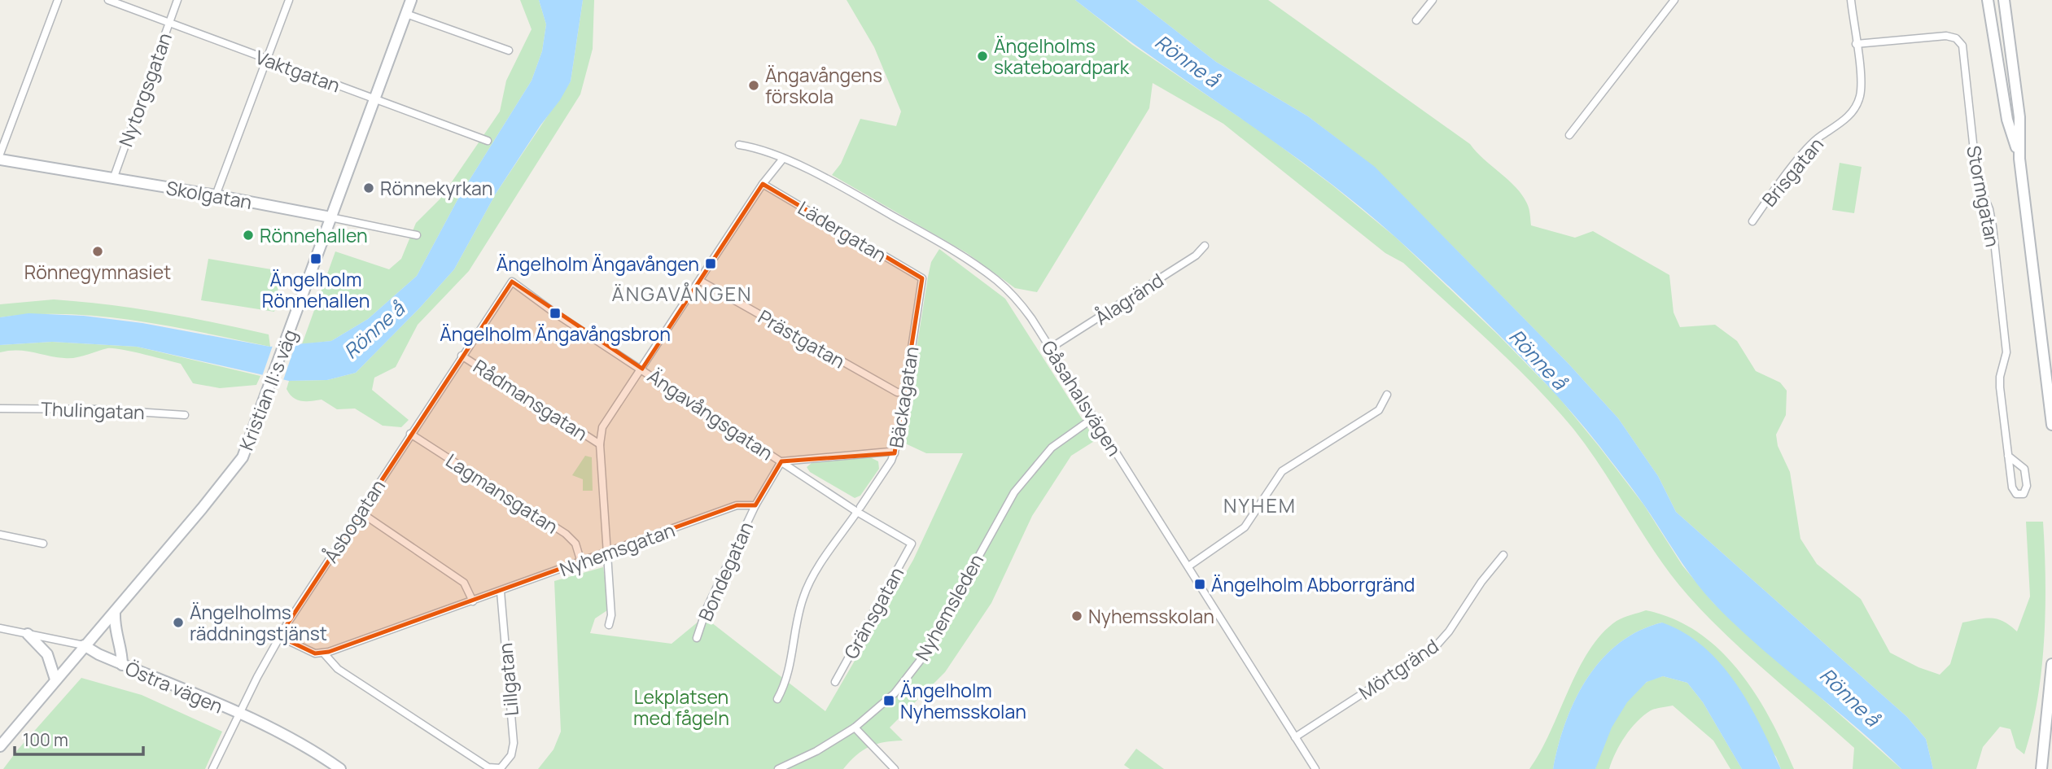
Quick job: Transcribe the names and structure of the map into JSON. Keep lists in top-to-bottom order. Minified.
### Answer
{"streets":{"main road":["Skolgatan","Kristian II:s väg","Östra vägen"],"street":["Vaktgatan","Nytorgsgatan","Brisgatan","Stormgatan","Lädergatan","Ålagränd","Prästgatan","Bäckagatan","Gåsahalsvägen","Rådmansgatan","Thulingatan","Ängavångsgatan","Lagmansgatan","Åsbogatan","Nyhemsgatan","Bondegatan","Nyhemsleden","Gränsgatan","Mörtgränd","Lillgatan"]},"crossings":[["Vaktgatan","Nytorgsgatan"],["Vaktgatan","Kristian II:s väg"],["Nytorgsgatan","Skolgatan"],["Brisgatan","Stormgatan"],["Skolgatan","Kristian II:s väg"],["Lädergatan","Bäckagatan"],["Ålagränd","Gåsahalsvägen"],["Prästgatan","Bäckagatan"],["Kristian II:s väg","Östra vägen"],["Bäckagatan","Ängavångsgatan"],["Gåsahalsvägen","Nyhemsleden"],["Gåsahalsvägen","Mörtgränd"],["Rådmansgatan","Åsbogatan"],["Ängavångsgatan","Åsbogatan"],["Ängavångsgatan","Gränsgatan"],["Lagmansgatan","Åsbogatan"],["Lagmansgatan","Nyhemsgatan"],["Åsbogatan","Östra vägen"],["Nyhemsgatan","Bondegatan"],["Nyhemsgatan","Lillgatan"]],"districts":["ÄNGAVÅNGEN","NYHEM"],"water":["Rönne å"],"parks":["Lekplatsen med fågeln"],"places":{"other":["Ängelholms skateboardpark","Ängavångens förskola","Rönnekyrkan","Rönnehallen","Rönnegymnasiet","Nyhemsskolan","Ängelholms räddningstjänst"],"transit":["Ängelholm Rönnehallen","Ängelholm Ängavången","Ängelholm Ängavångsbron","Ängelholm Abborrgränd","Ängelholm Nyhemsskolan"]},"scale_bar":"100 m"}
